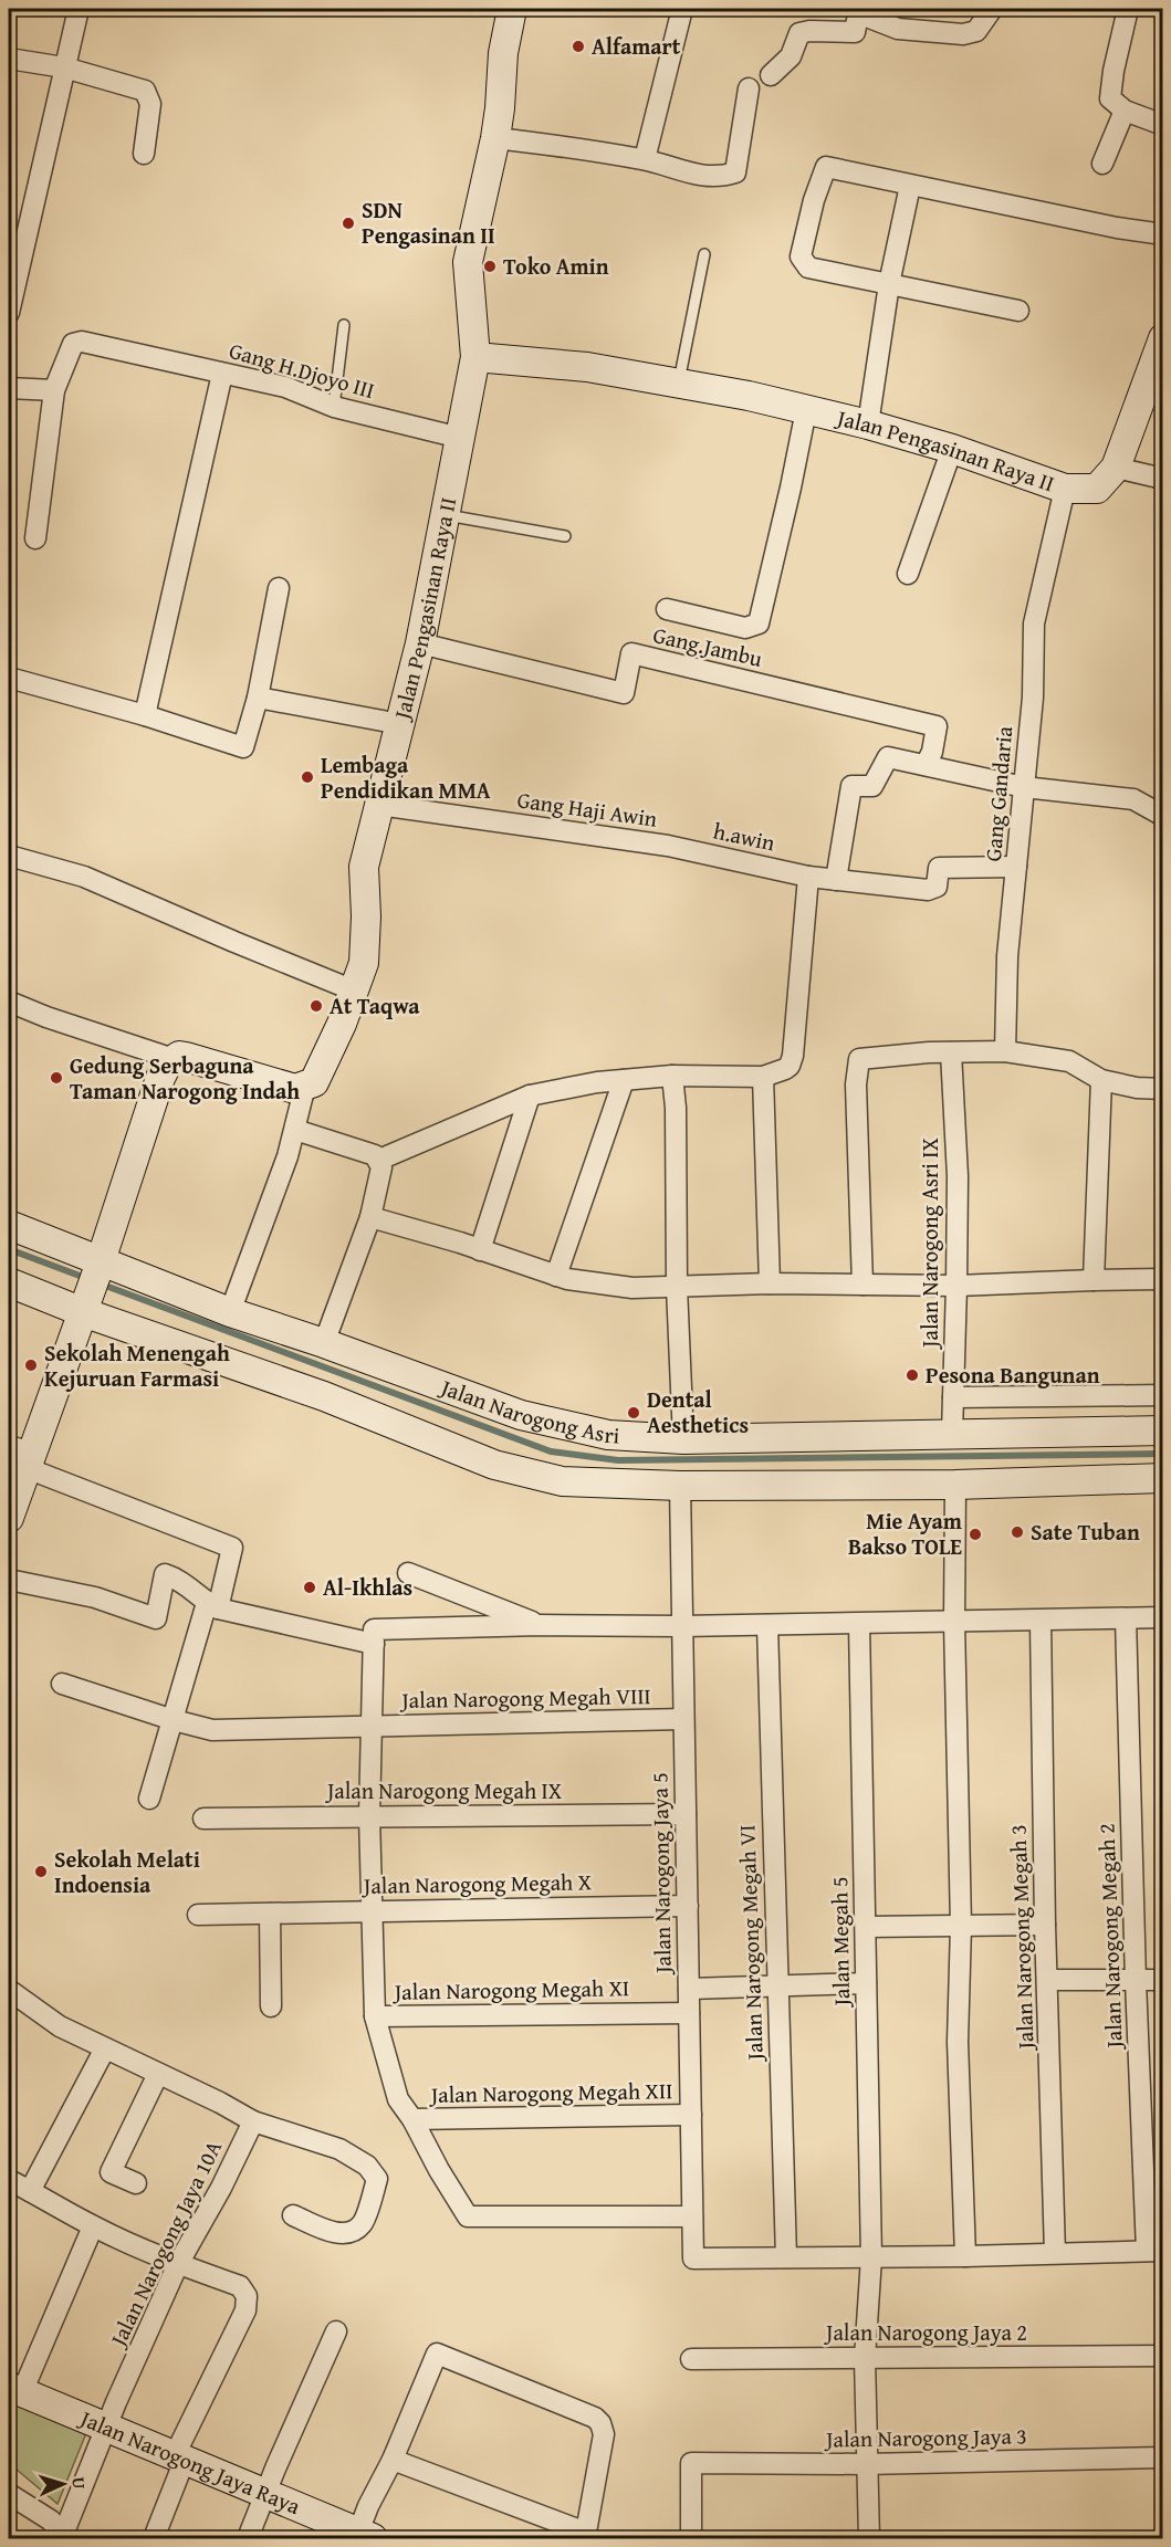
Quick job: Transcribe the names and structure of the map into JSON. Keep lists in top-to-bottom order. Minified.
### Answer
{"streets":{"street":["Gang H.Djoyo III","Jalan Pengasinan Raya II","Gang.Jambu","Gang Gandaria","Gang Haji Awin","h.awin","Jalan Narogong Asri IX","Jalan Narogong Asri","Jalan Narogong Megah VIII","Jalan Narogong Megah IX","Jalan Narogong Jaya 5","Jalan Narogong Megah X","Jalan Narogong Megah 2","Jalan Narogong Megah 3","Jalan Megah 5","Jalan Narogong Megah VI","Jalan Narogong Megah XI","Jalan Narogong Megah XII","Jalan Narogong Jaya 10A","Jalan Narogong Jaya 2","Jalan Narogong Jaya 3","Jalan Narogong Jaya Raya"]},"crossings":[["Gang H.Djoyo III","Jalan Pengasinan Raya II"],["Jalan Pengasinan Raya II","Gang.Jambu"],["Jalan Pengasinan Raya II","Gang Gandaria"],["Jalan Pengasinan Raya II","Gang Haji Awin"],["Gang Gandaria","h.awin"],["Gang Haji Awin","h.awin"],["Jalan Narogong Asri IX","Jalan Narogong Asri"],["Jalan Narogong Asri","Jalan Narogong Jaya 5"],["Jalan Narogong Megah VIII","Jalan Narogong Jaya 5"],["Jalan Narogong Megah IX","Jalan Narogong Jaya 5"],["Jalan Narogong Jaya 5","Jalan Narogong Megah X"],["Jalan Narogong Jaya 5","Jalan Narogong Megah VI"],["Jalan Narogong Jaya 5","Jalan Narogong Megah XI"],["Jalan Narogong Jaya 5","Jalan Narogong Megah XII"],["Jalan Megah 5","Jalan Narogong Jaya 2"],["Jalan Megah 5","Jalan Narogong Jaya 3"],["Jalan Narogong Jaya 10A","Jalan Narogong Jaya Raya"]],"places":["Alfamart","SDN Pengasinan II","Toko Amin","Lembaga Pendidikan MMA","At Taqwa","Gedung Serbaguna Taman Narogong Indah","Sekolah Menengah Kejuruan Farmasi","Pesona Bangunan","Dental Aesthetics","Sate Tuban","Mie Ayam Bakso TOLE","Al-Ikhlas","Sekolah Melati Indoensia"],"north":"right"}
